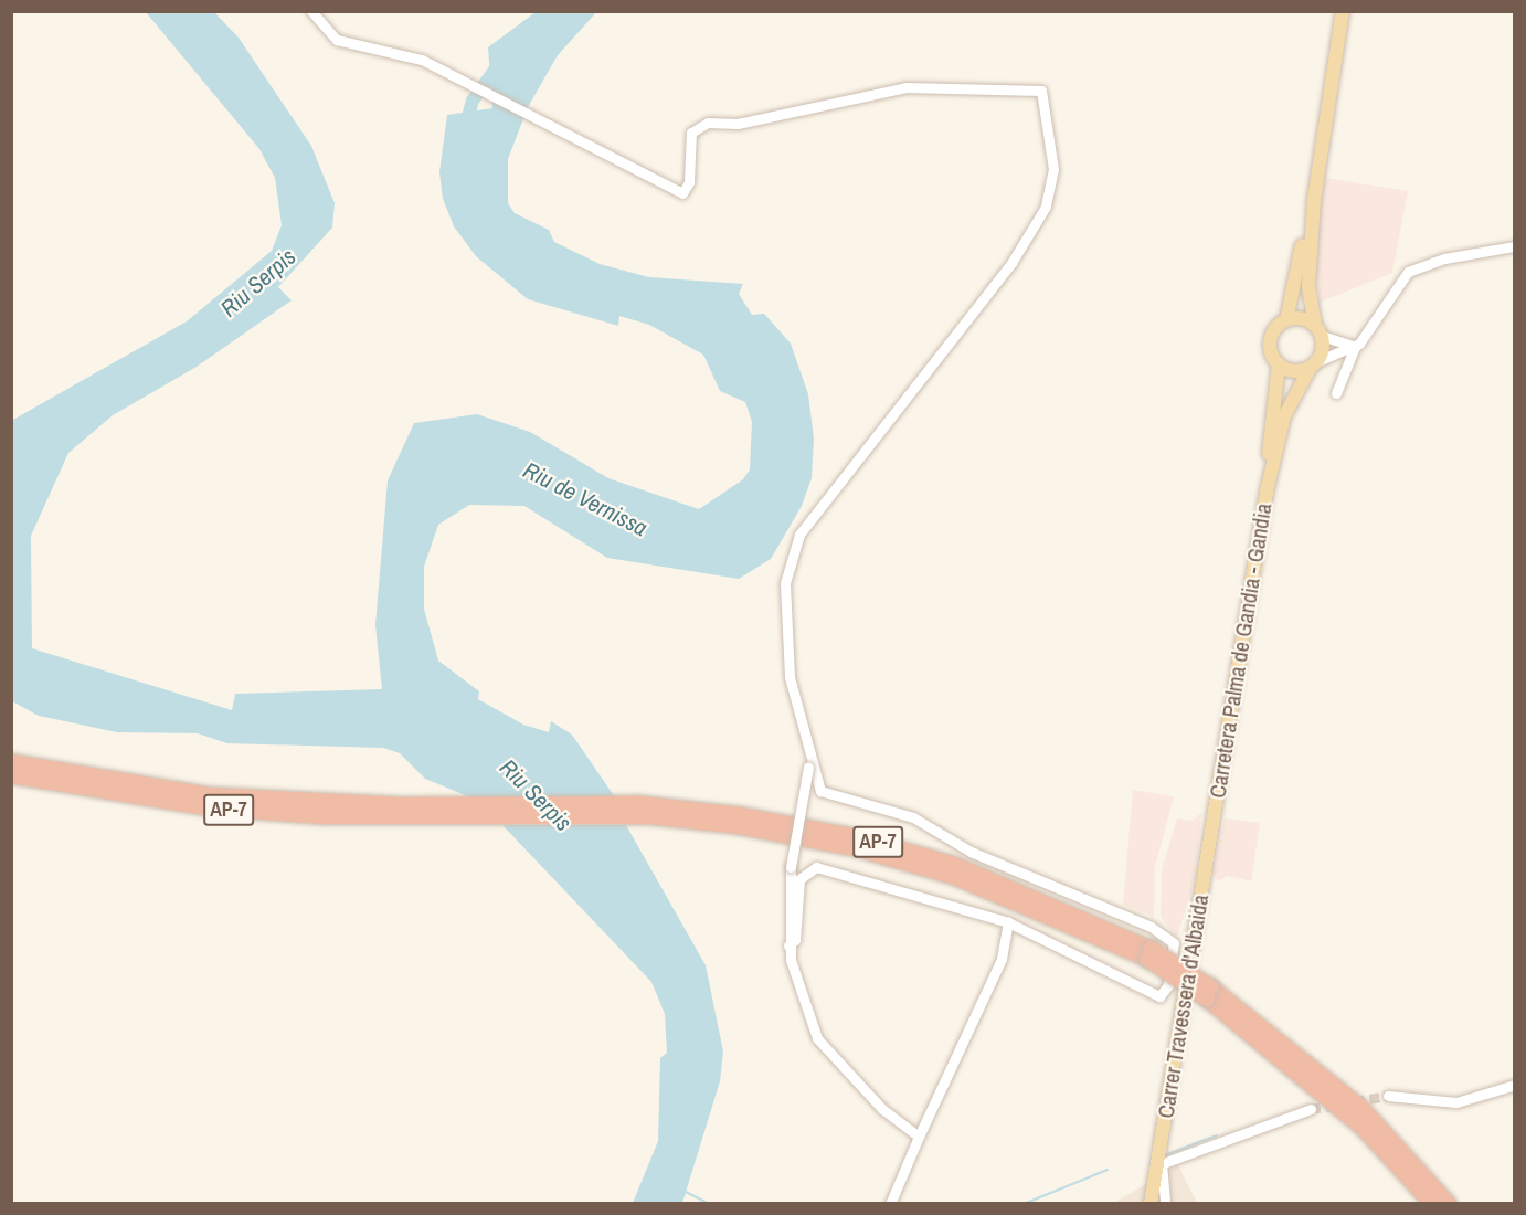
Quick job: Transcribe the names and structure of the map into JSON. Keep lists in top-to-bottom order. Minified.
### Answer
{"streets":{"highway":["AP-7"],"main road":["Carretera Palma de Gandia - Gandia","Carrer Travessera d'Albaida"]},"crossings":[["Carretera Palma de Gandia - Gandia","Carrer Travessera d'Albaida"]],"water":["Riu Serpis","Riu de Vernissa"]}
